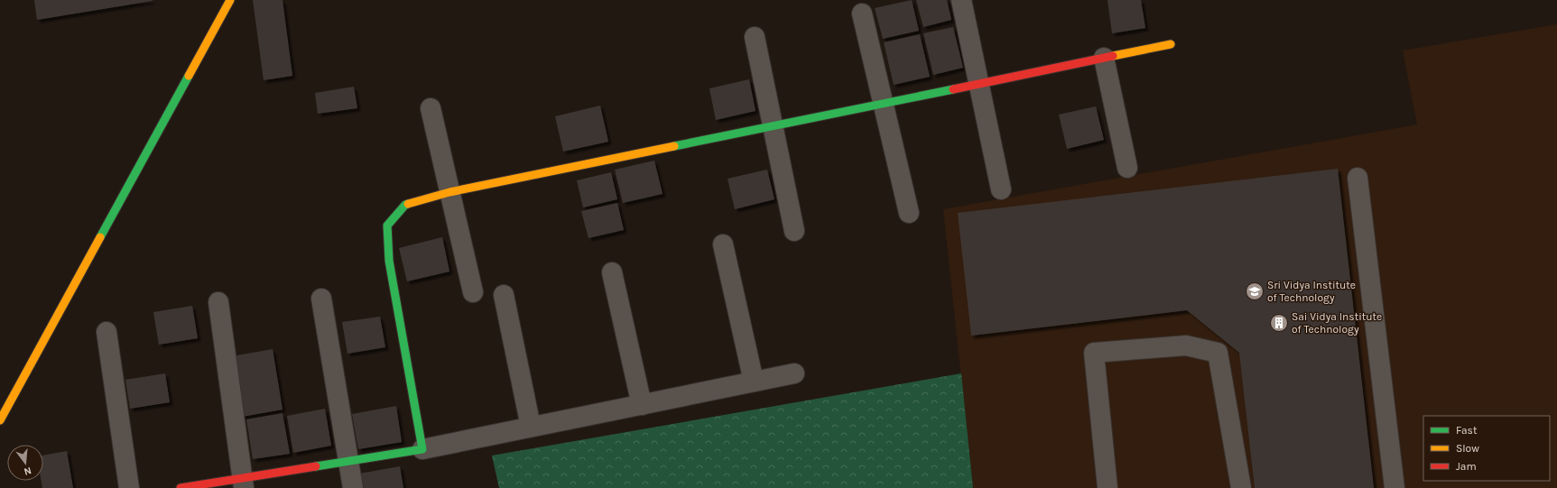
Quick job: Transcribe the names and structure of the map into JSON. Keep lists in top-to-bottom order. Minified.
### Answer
{"places":{"school or university":["Sri Vidya Institute of Technology"],"building":["Sai Vidya Institute of Technology"]},"legend":["Fast","Slow","Jam"],"north":"bottom"}
